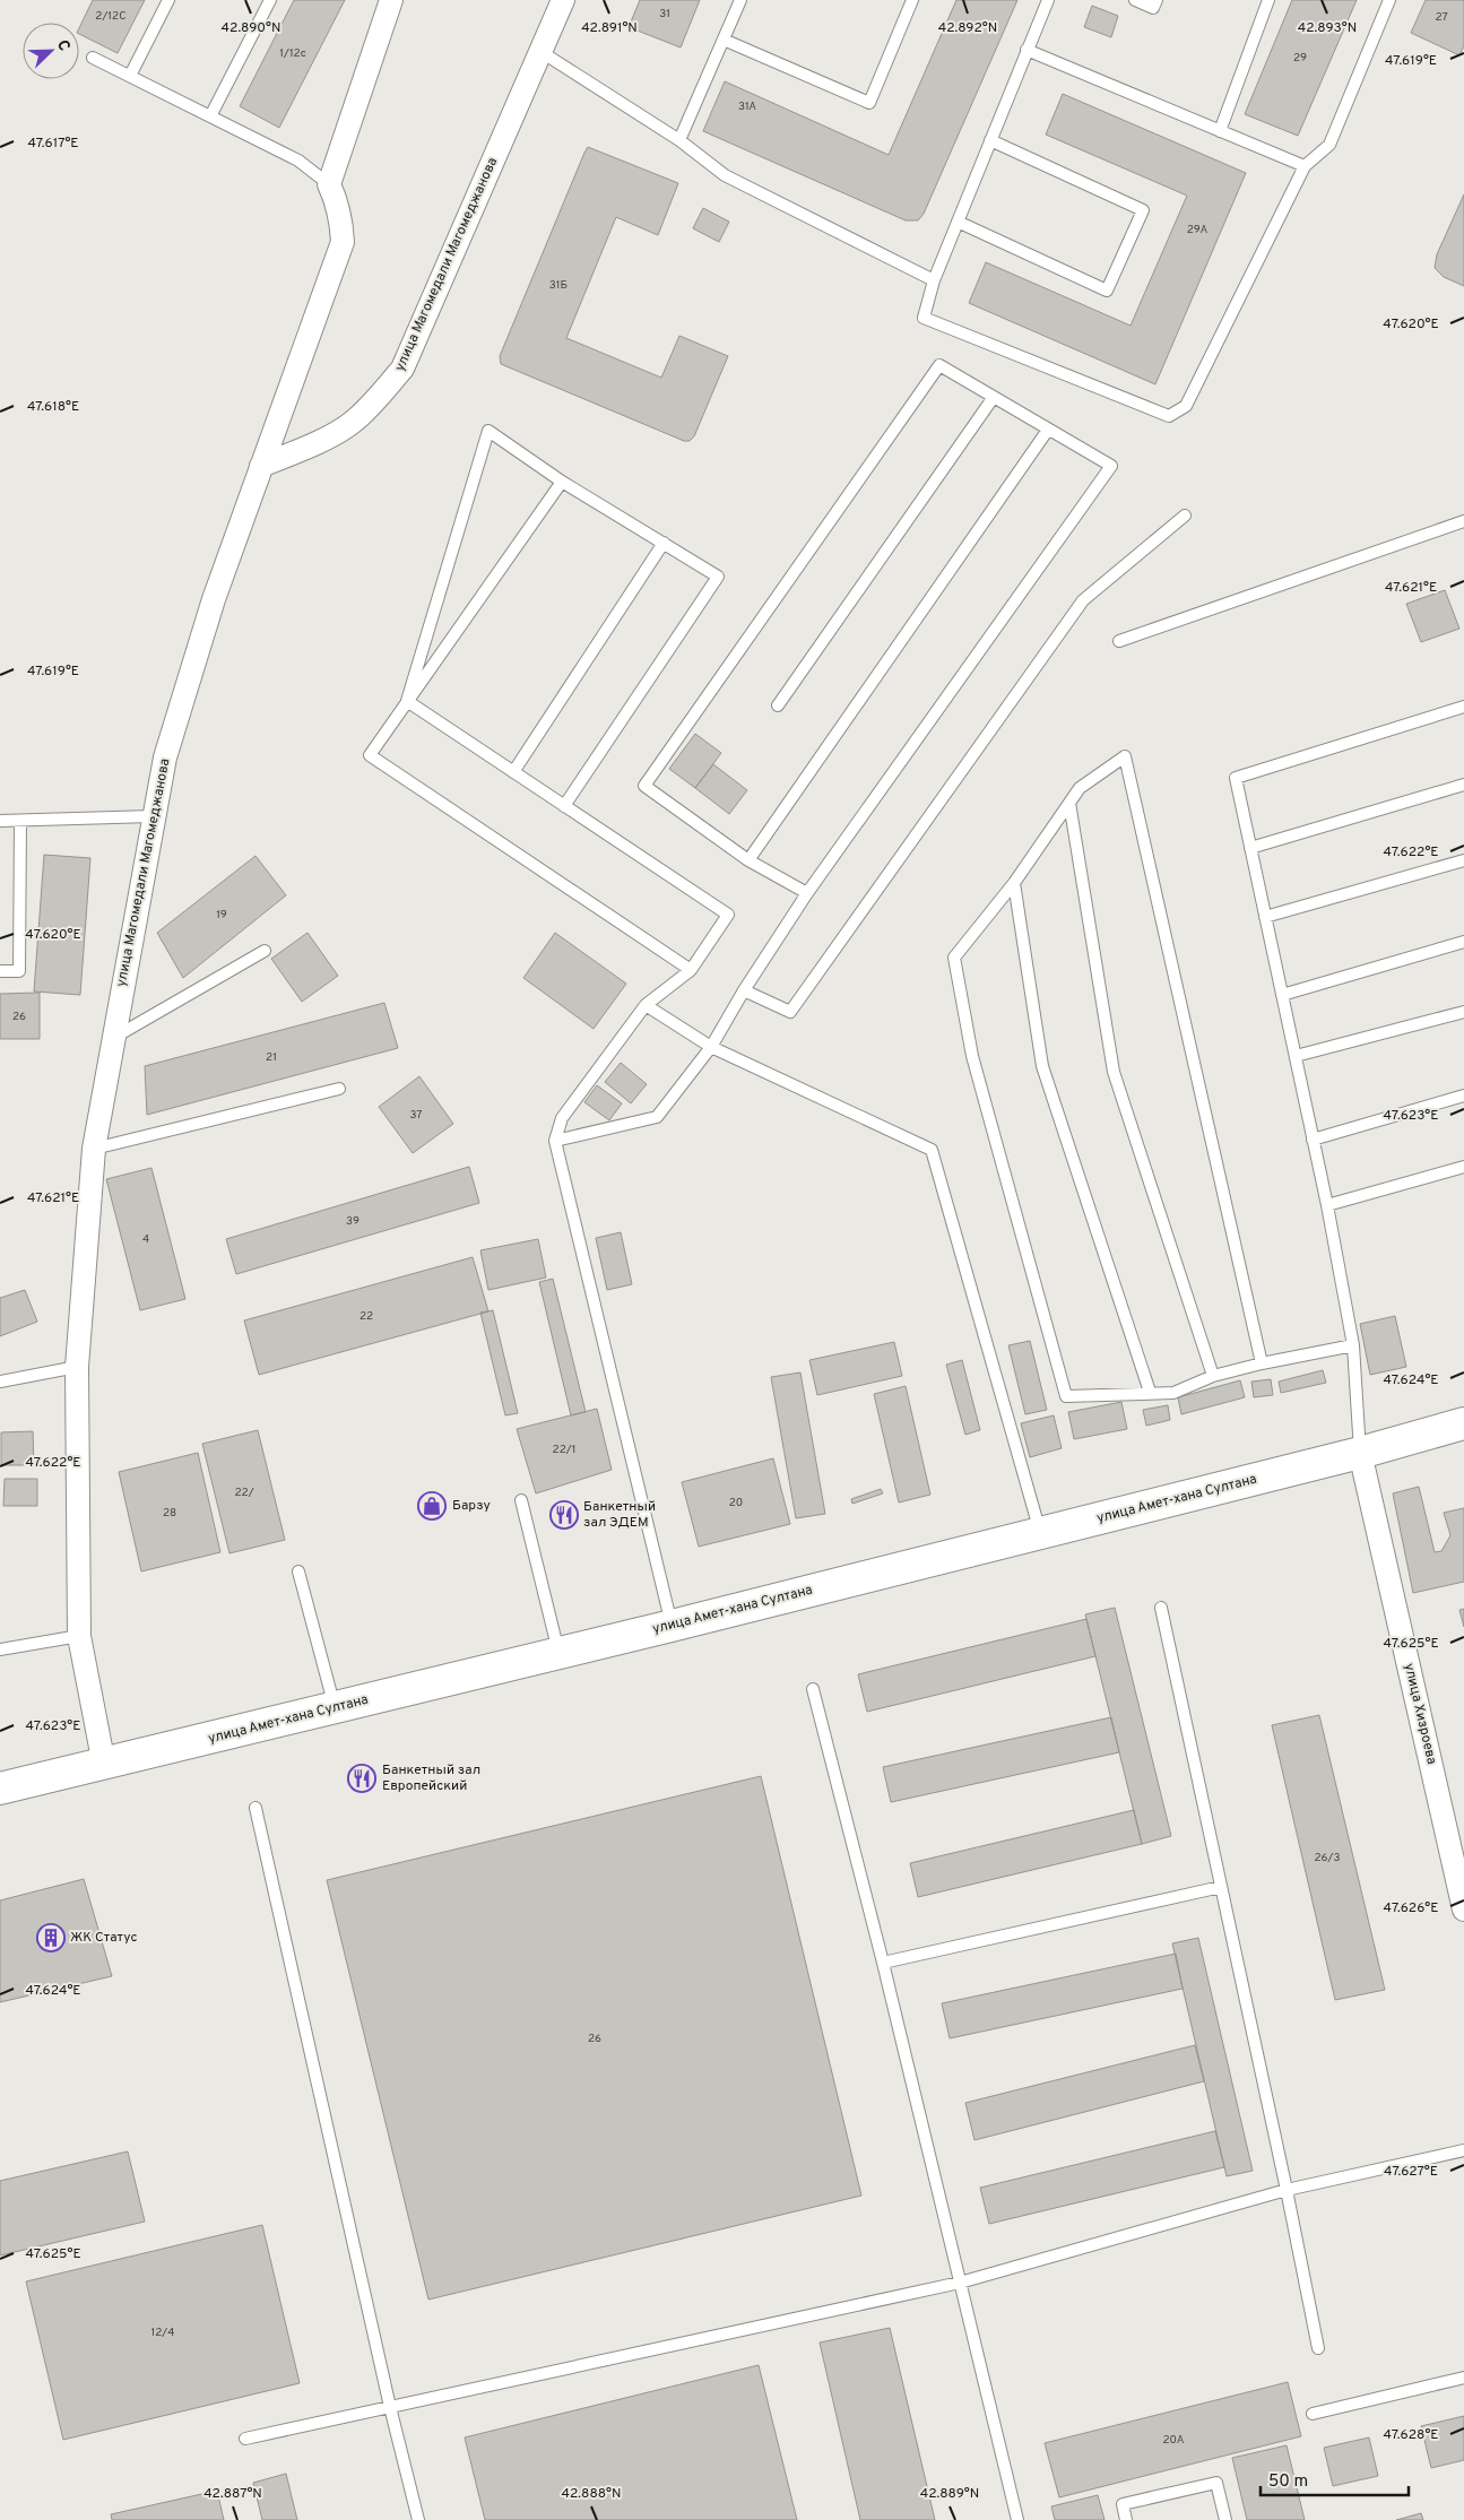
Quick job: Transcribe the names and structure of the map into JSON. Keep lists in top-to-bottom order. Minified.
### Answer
{"streets":{"main road":["улица Амет-хана Султана"],"street":["улица Магомедали Магомеджановa","улица Хизроева"]},"crossings":[["улица Магомедали Магомеджановa","улица Амет-хана Султана"],["улица Амет-хана Султана","улица Хизроева"]],"places":{"shop":["Барзу"],"restaurant":["Банкетный зал ЭДЕМ","Банкетный зал Европейский"],"building":["ЖК Статус"]},"house_numbers":["31","2/12С","27","1/12с","29","31А","29А","31Б","19","26","21","37","39","4","22","22/1","22/","20","28","26/3","26","12/4","20А"],"scale_bar":"50 m","north":"top right","coordinates":["42.890°N","42.891°N","42.892°N","42.893°N","47.619°E","47.617°E","47.620°E","47.618°E","47.621°E","47.622°E","47.623°E","47.624°E","47.625°E","47.626°E","47.627°E","47.628°E","42.887°N","42.888°N","42.889°N"]}
